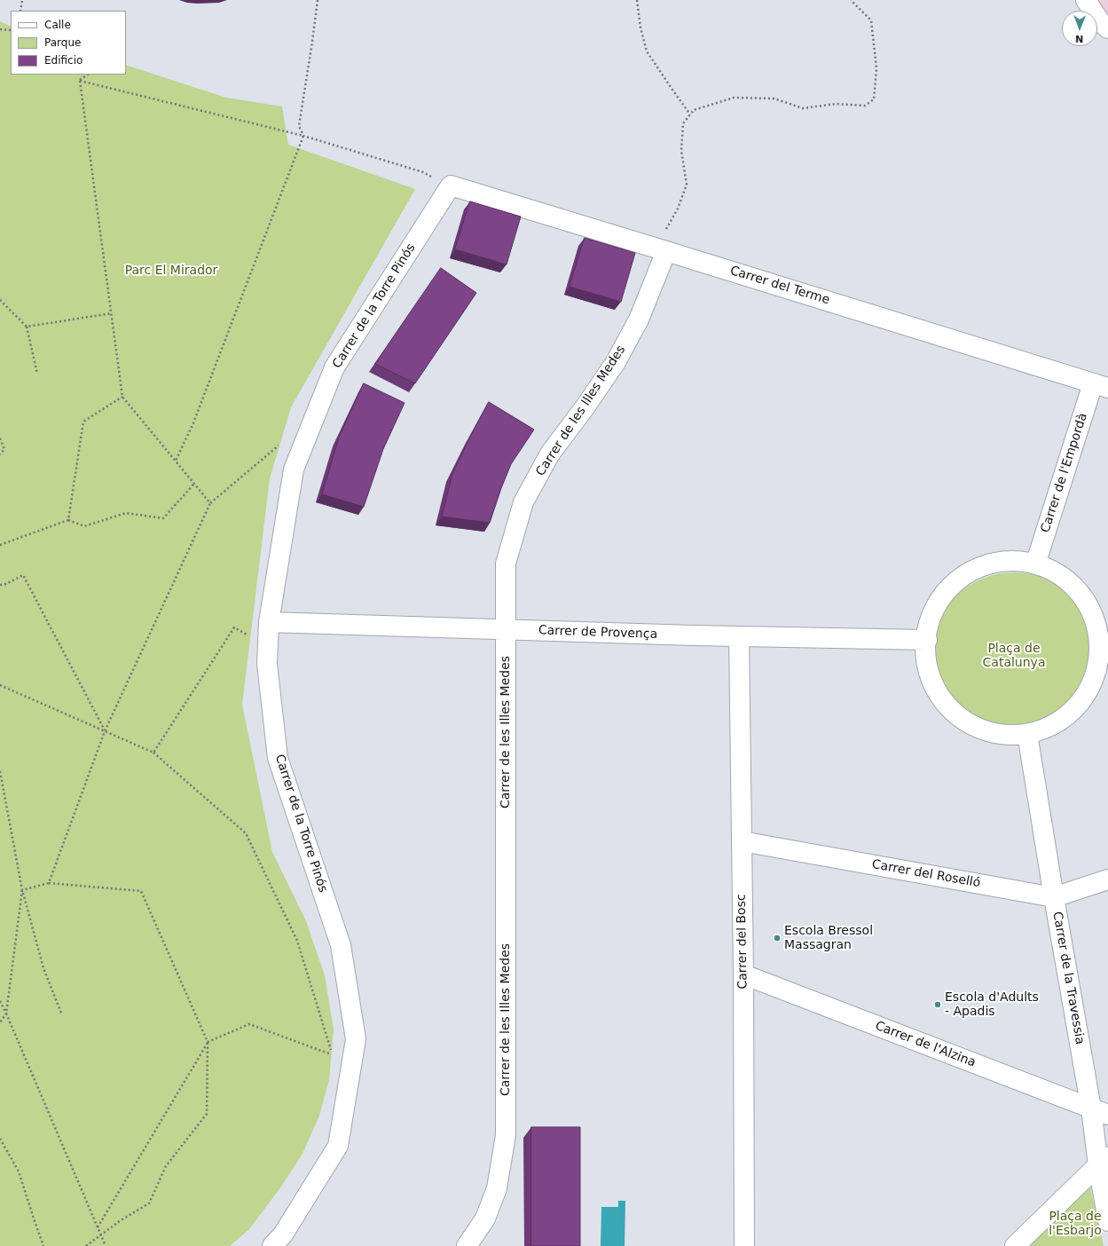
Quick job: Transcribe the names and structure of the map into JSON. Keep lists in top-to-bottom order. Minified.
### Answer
{"streets":{"street":["Carrer del Terme","Carrer de la Torre Pinós","Carrer de les Illes Medes","Carrer de l'Empordà","Carrer de Provença","Carrer del Roselló","Carrer del Bosc","Carrer de la Travessia","Carrer de l'Alzina"]},"crossings":[["Carrer del Terme","Carrer de la Torre Pinós"],["Carrer del Terme","Carrer de les Illes Medes"],["Carrer del Terme","Carrer de l'Empordà"],["Carrer de la Torre Pinós","Carrer de Provença"],["Carrer de les Illes Medes","Carrer de Provença"],["Carrer de Provença","Carrer del Bosc"],["Carrer del Roselló","Carrer del Bosc"],["Carrer del Roselló","Carrer de la Travessia"],["Carrer del Bosc","Carrer de l'Alzina"],["Carrer de la Travessia","Carrer de l'Alzina"]],"parks":["Parc El Mirador","Plaça de Catalunya","Plaça de l'Esbarjo"],"places":["Escola Bressol Massagran","Escola d'Adults - Apadis"],"legend":["Calle","Parque","Edificio"],"north":"bottom"}
